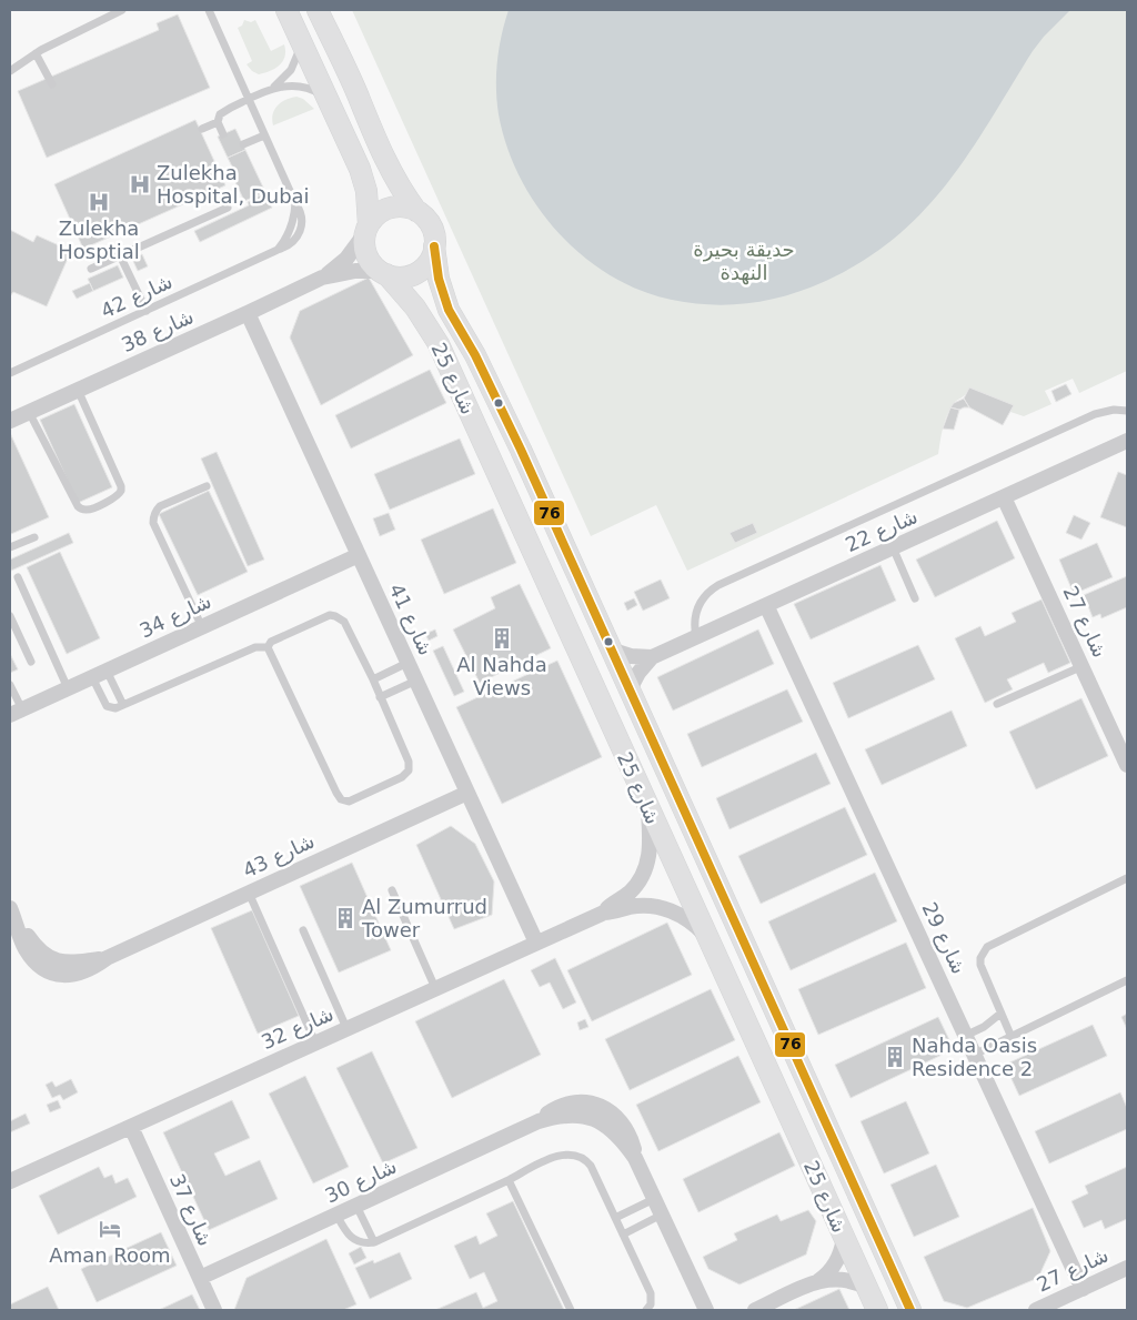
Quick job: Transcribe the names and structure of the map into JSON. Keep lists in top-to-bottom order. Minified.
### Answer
{"streets":{"street":["شارع 38","شارع 25","شارع 22","شارع 34","شارع 41","شارع 27","شارع 43","شارع 29","شارع 32","شارع 30","شارع 37"],"lane":["شارع 42"]},"crossings":[["شارع 38","شارع 25"],["شارع 38","شارع 41"],["شارع 25","شارع 22"],["شارع 25","شارع 32"],["شارع 22","شارع 27"],["شارع 22","شارع 29"],["شارع 34","شارع 41"],["شارع 41","شارع 43"],["شارع 41","شارع 32"],["شارع 27","شارع 29"],["شارع 32","شارع 37"],["شارع 30","شارع 37"]],"parks":["حديقة بحيرة النهدة"],"places":{"hospital":["Zulekha Hospital, Dubai","Zulekha Hosptial"],"building":["Al Nahda Views","Al Zumurrud Tower","Nahda Oasis Residence 2"],"hotel":["Aman Room"]},"lines":["transit line 76"]}
